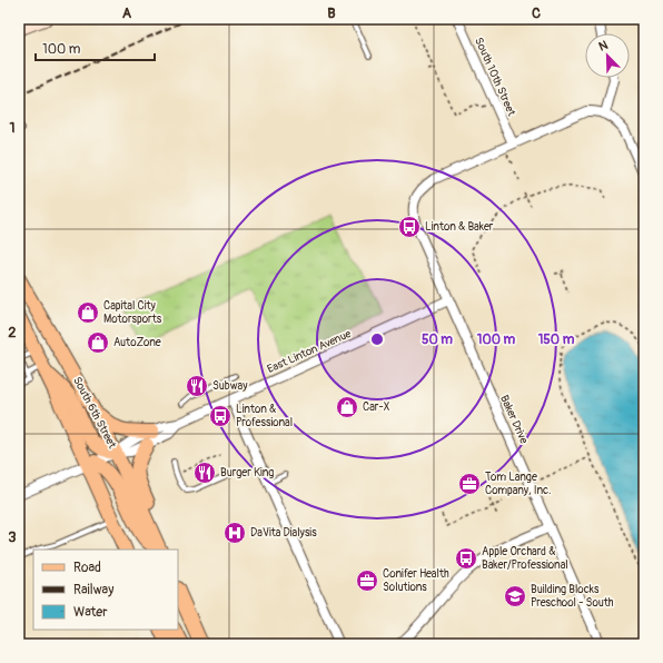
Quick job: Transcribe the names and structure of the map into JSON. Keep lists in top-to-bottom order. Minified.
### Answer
{"streets":{"main road":["South 6th Street"],"street":["South 10th Street","East Linton Avenue","Baker Drive"]},"crossings":[["South 10th Street","Baker Drive"],["East Linton Avenue","South 6th Street"],["East Linton Avenue","Baker Drive"]],"places":{"bus stop":["Linton & Baker","Linton & Professional","Apple Orchard & Baker/Professional"],"shop":["Capital City Motorsports","AutoZone","Car-X"],"restaurant":["Subway","Burger King"],"office":["Tom Lange Company, Inc.","Conifer Health Solutions"],"hospital":["DaVita Dialysis"],"school or university":["Building Blocks Preschool - South"]},"legend":["Road","Railway","Water"],"scale_bar":"100 m","north":"top left","grid":{"columns":["A","B","C"],"rows":["1","2","3"]},"rings":["50 m","100 m","150 m"]}
